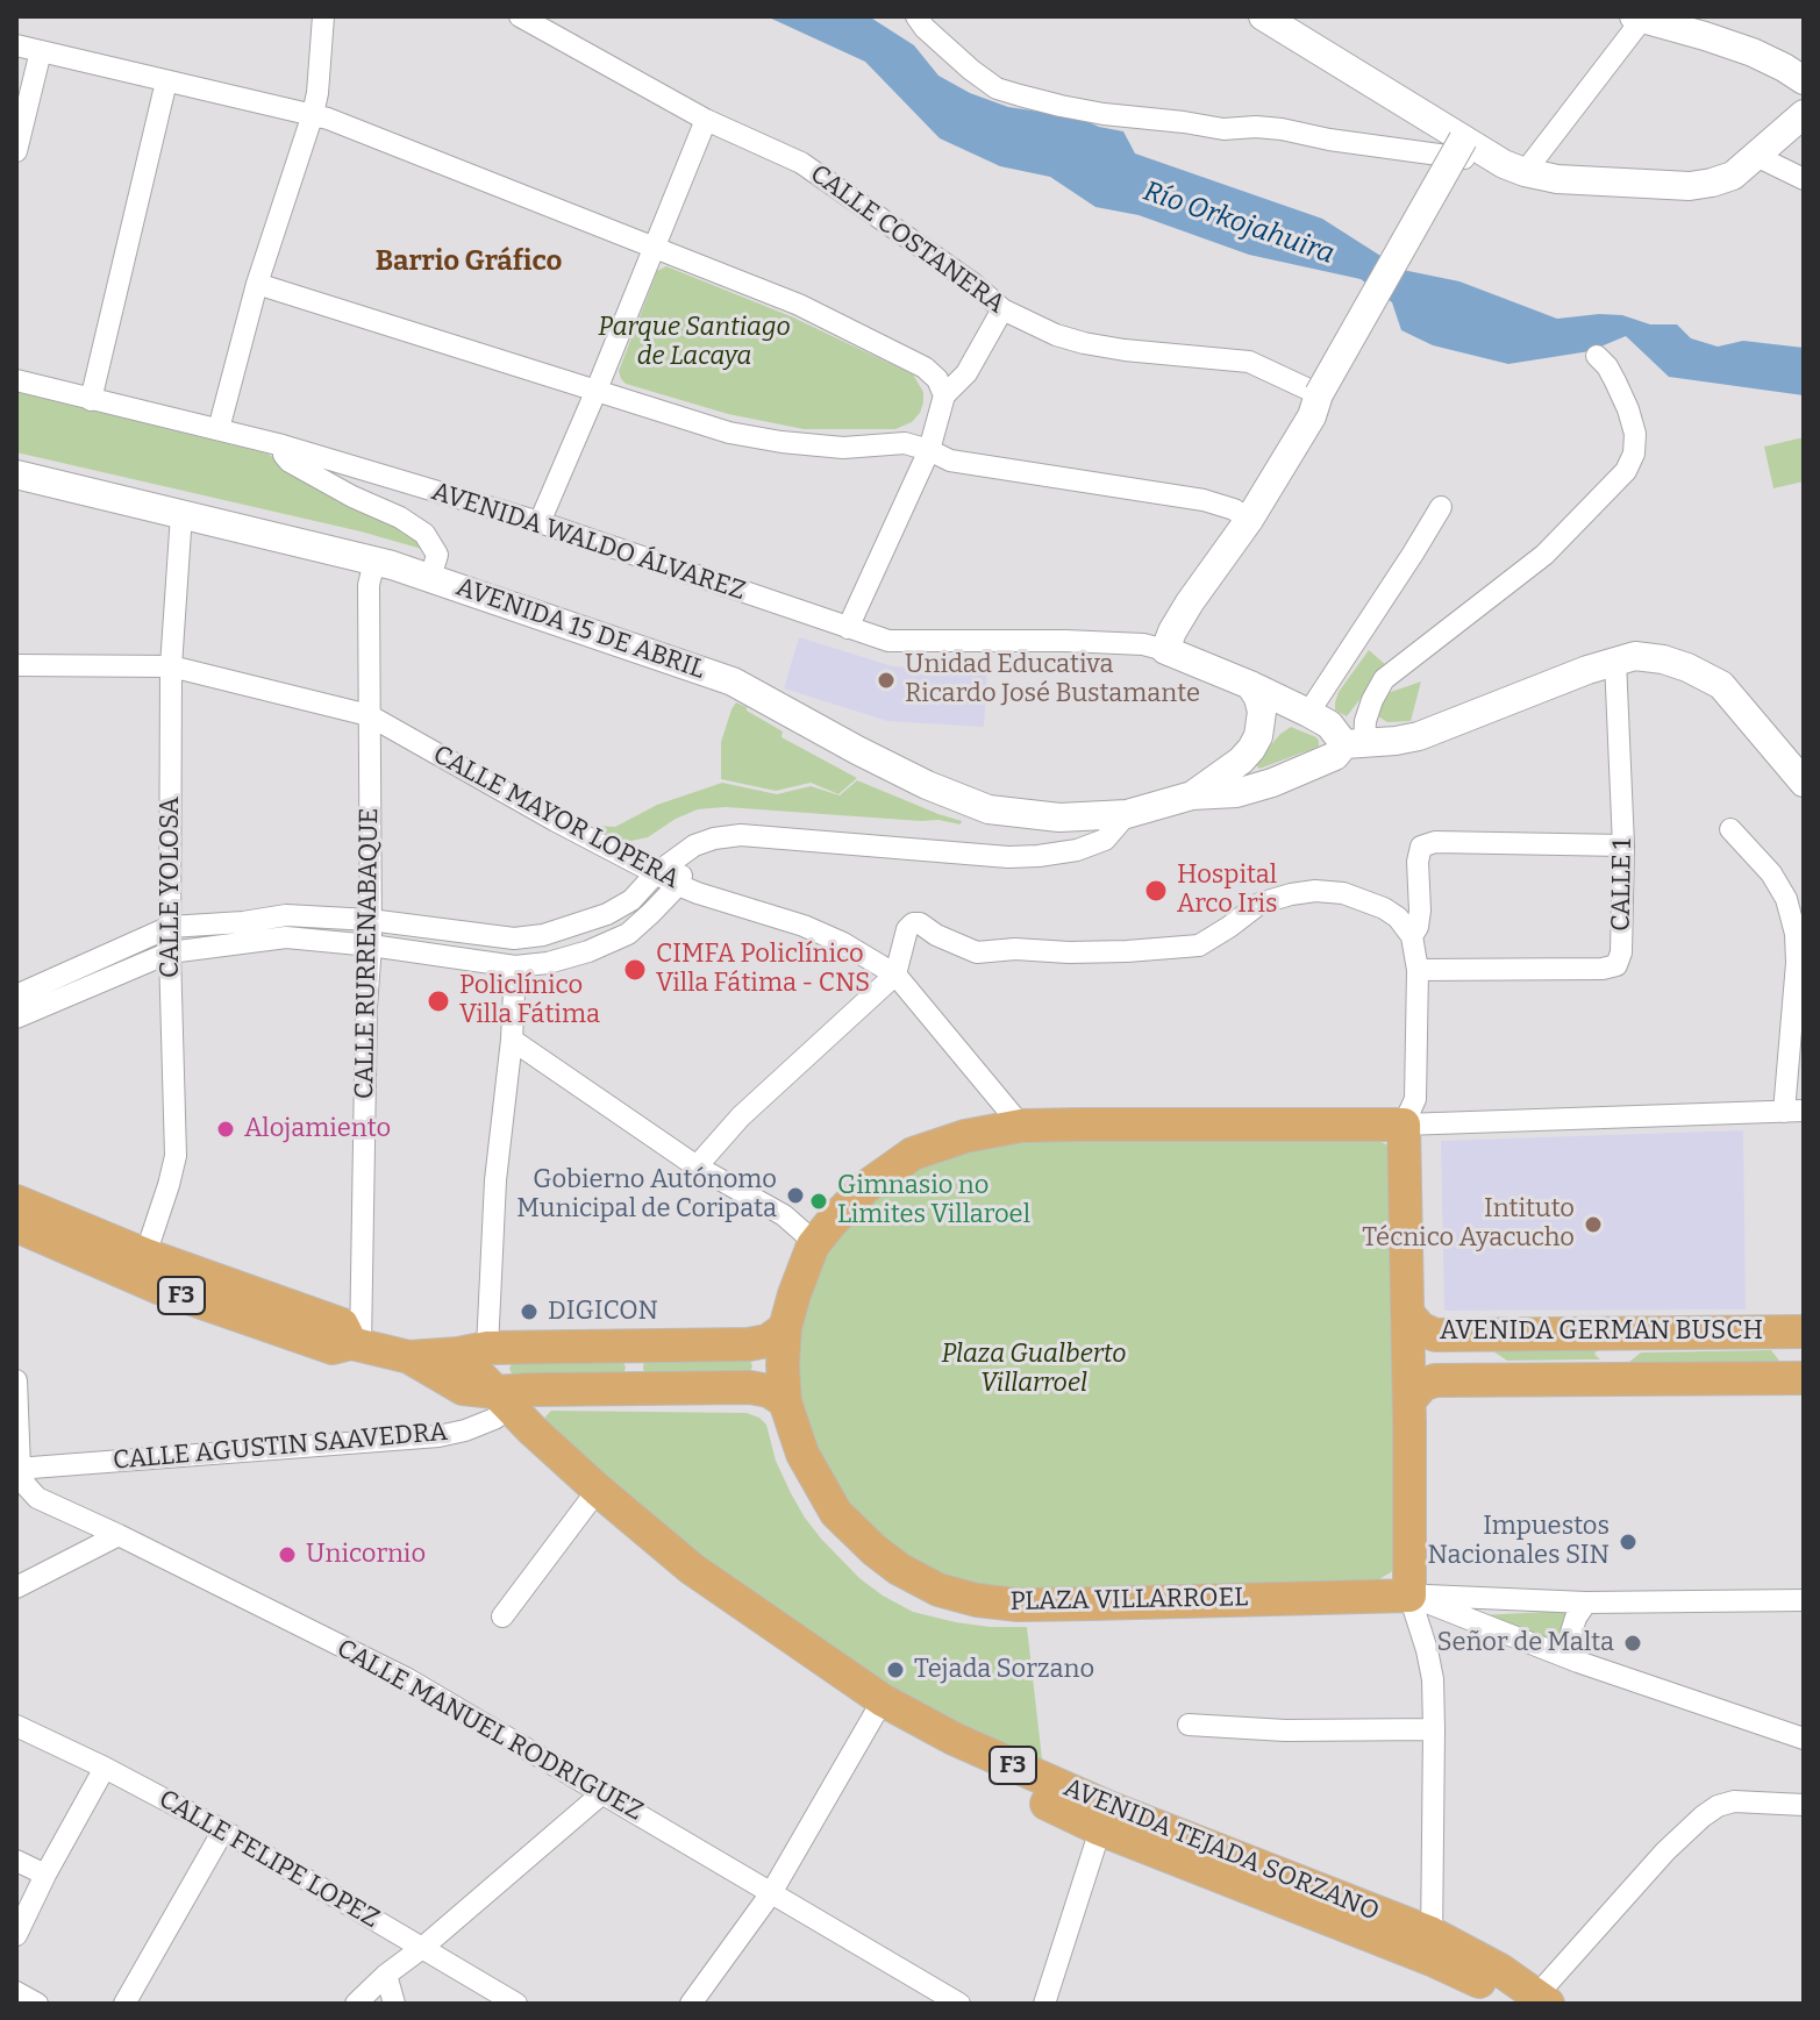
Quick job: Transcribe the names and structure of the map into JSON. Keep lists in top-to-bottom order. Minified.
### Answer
{"streets":{"main road":["AVENIDA 15 DE ABRIL","F3","AVENIDA GERMAN BUSCH","PLAZA VILLARROEL","AVENIDA TEJADA SORZANO"],"street":["CALLE COSTANERA","AVENIDA WALDO ÁLVAREZ","CALLE MAYOR LOPERA","CALLE 1","CALLE YOLOSA","CALLE RURRENABAQUE","CALLE AGUSTIN SAAVEDRA","CALLE MANUEL RODRIGUEZ","CALLE FELIPE LOPEZ"]},"crossings":[["AVENIDA 15 DE ABRIL","CALLE YOLOSA"],["AVENIDA 15 DE ABRIL","CALLE RURRENABAQUE"],["CALLE MAYOR LOPERA","CALLE YOLOSA"],["CALLE MAYOR LOPERA","CALLE RURRENABAQUE"],["CALLE MAYOR LOPERA","PLAZA VILLARROEL"],["CALLE YOLOSA","F3"],["CALLE RURRENABAQUE","F3"],["F3","CALLE AGUSTIN SAAVEDRA"],["F3","AVENIDA TEJADA SORZANO"],["CALLE AGUSTIN SAAVEDRA","CALLE MANUEL RODRIGUEZ"],["CALLE AGUSTIN SAAVEDRA","AVENIDA TEJADA SORZANO"]],"districts":["Barrio Gráfico"],"water":["Río Orkojahuira"],"parks":["Parque Santiago de Lacaya","Plaza Gualberto Villarroel"],"places":["Unidad Educativa Ricardo José Bustamante","Hospital Arco Iris","CIMFA Policlínico Villa Fátima - CNS","Policlínico Villa Fátima","Alojamiento","Gobierno Autónomo Municipal de Coripata","Gimnasio no Limites Villaroel","Intituto Técnico Ayacucho","DIGICON","Impuestos Nacionales SIN","Unicornio","Señor de Malta","Tejada Sorzano"]}
